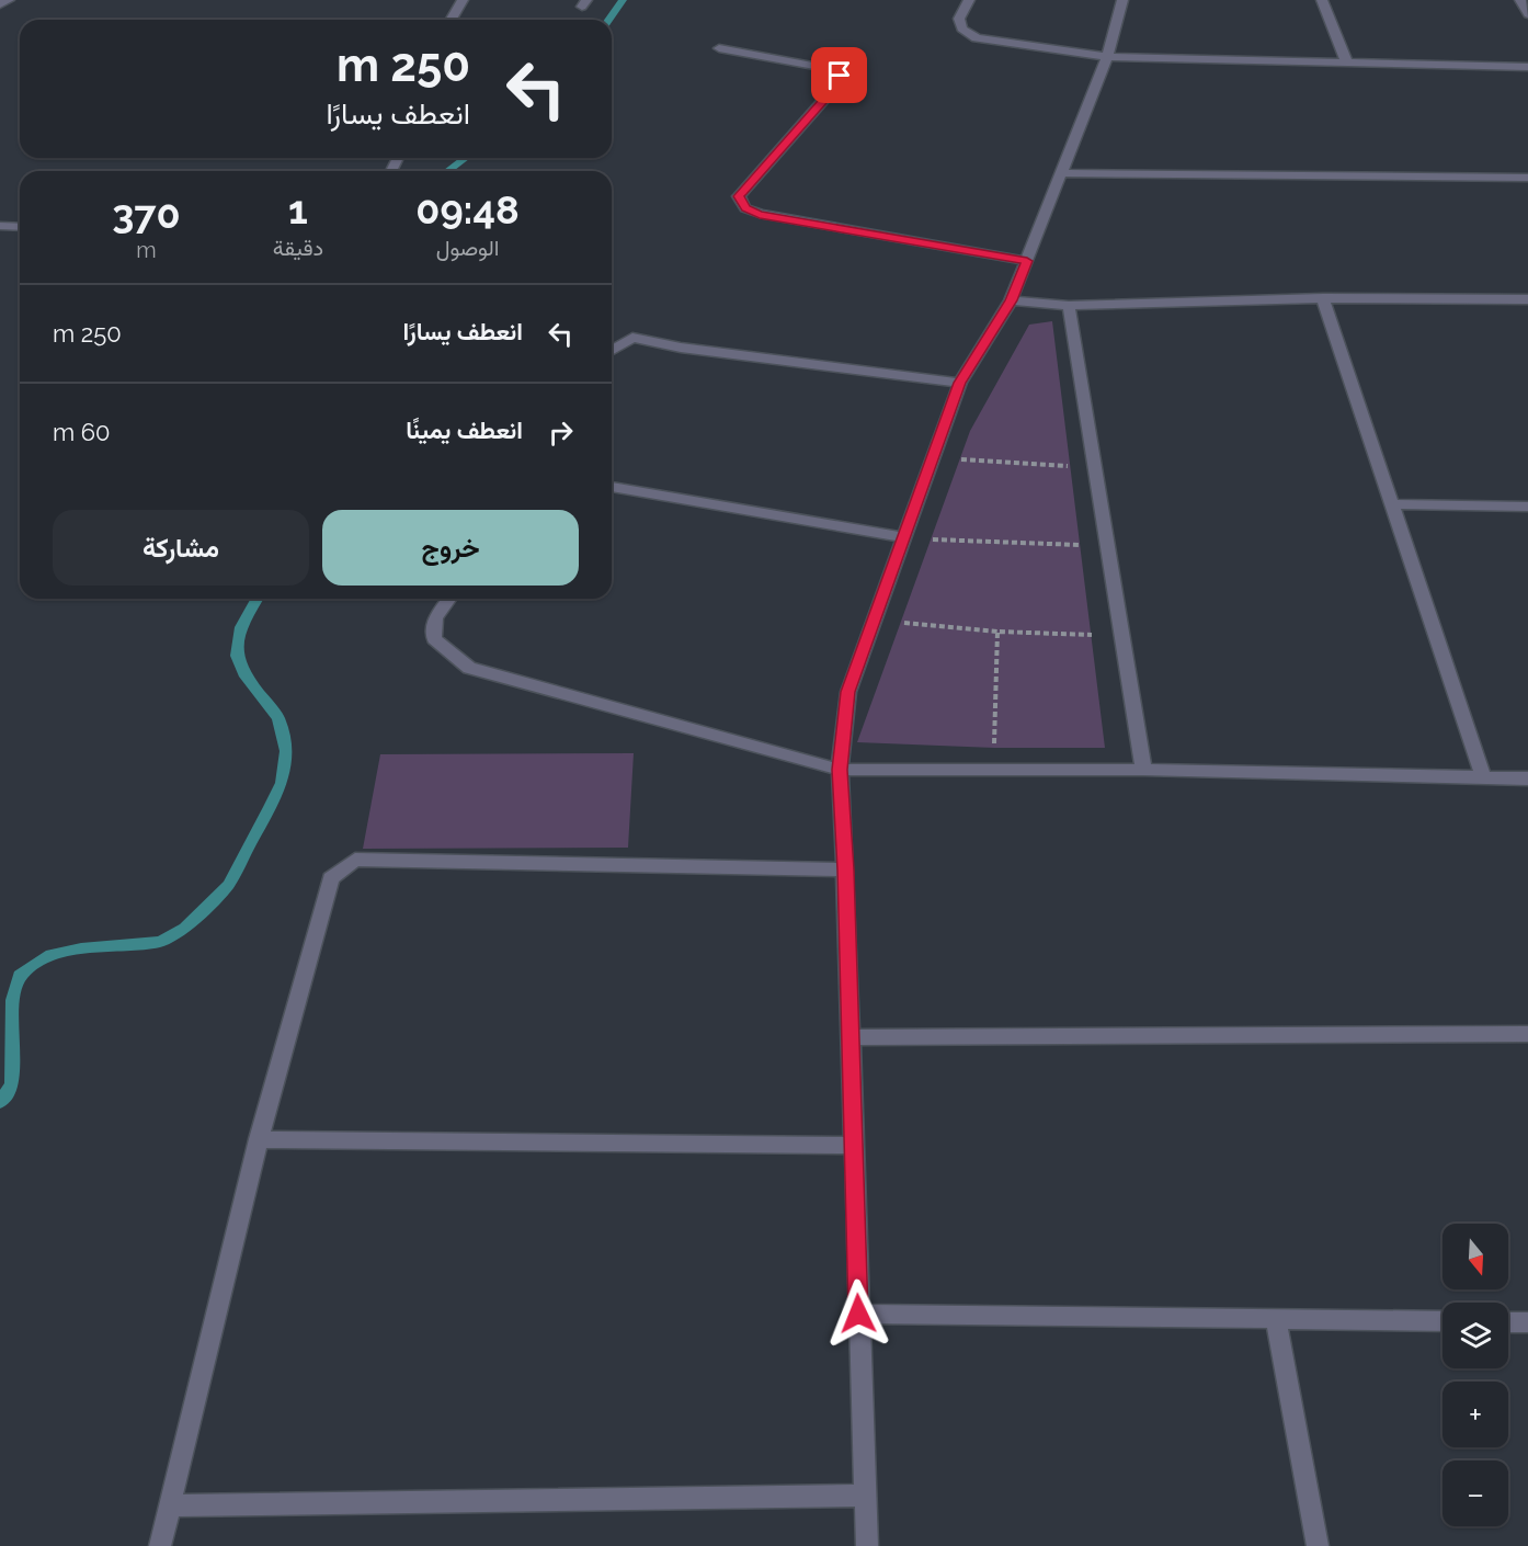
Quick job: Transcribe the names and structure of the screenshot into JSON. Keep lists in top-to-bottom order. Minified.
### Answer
{"north":"bottom","page":{"turn":["250 m","انعطف يسارًا"],"eta":["09:48","الوصول","1","دقيقة","370","m"],"list":[{"name":"انعطف يسارًا","value":"250 m"},{"name":"انعطف يمينًا","value":"60 m"}],"buttons":["خروج","مشاركة"],"map_buttons":["+","−"]}}
